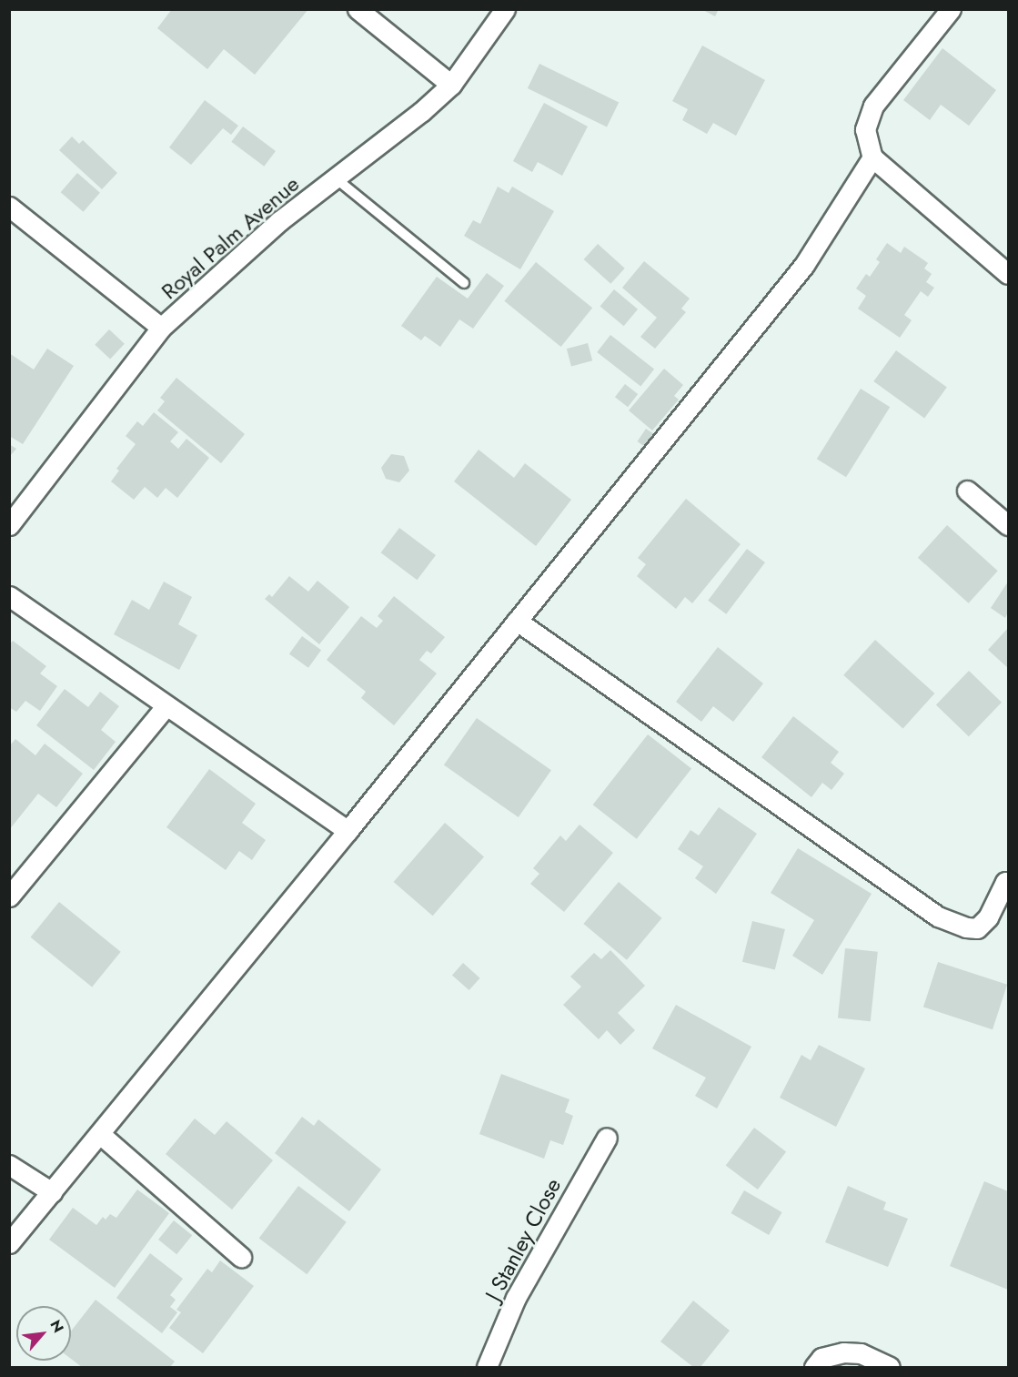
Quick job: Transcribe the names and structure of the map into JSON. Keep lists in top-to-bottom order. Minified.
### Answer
{"streets":{"street":["Royal Palm Avenue","J Stanley Close"]},"north":"top right"}
